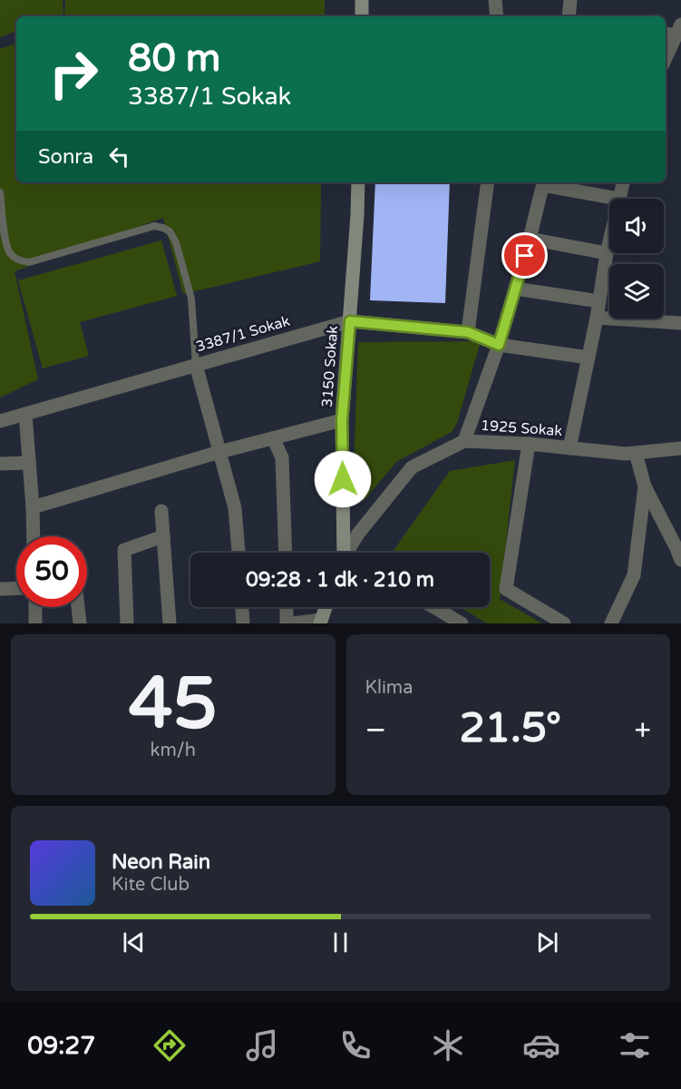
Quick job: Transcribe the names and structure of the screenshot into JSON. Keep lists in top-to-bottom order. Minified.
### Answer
{"streets":{"main road":["3150 Sokak"],"street":["3387/1 Sokak","1925 Sokak"]},"crossings":[["3387/1 Sokak","3150 Sokak"]],"page":{"turn":["80 m","3387/1 Sokak"],"then":"Sonra","limit":"50","trip":"09:28 · 1 dk · 210 m","tile":[["45","km/h"],"Klima"],"heat":["−","21.5°","+"],"song":["Neon Rain","Kite Club"],"tabs":"09:27"}}
